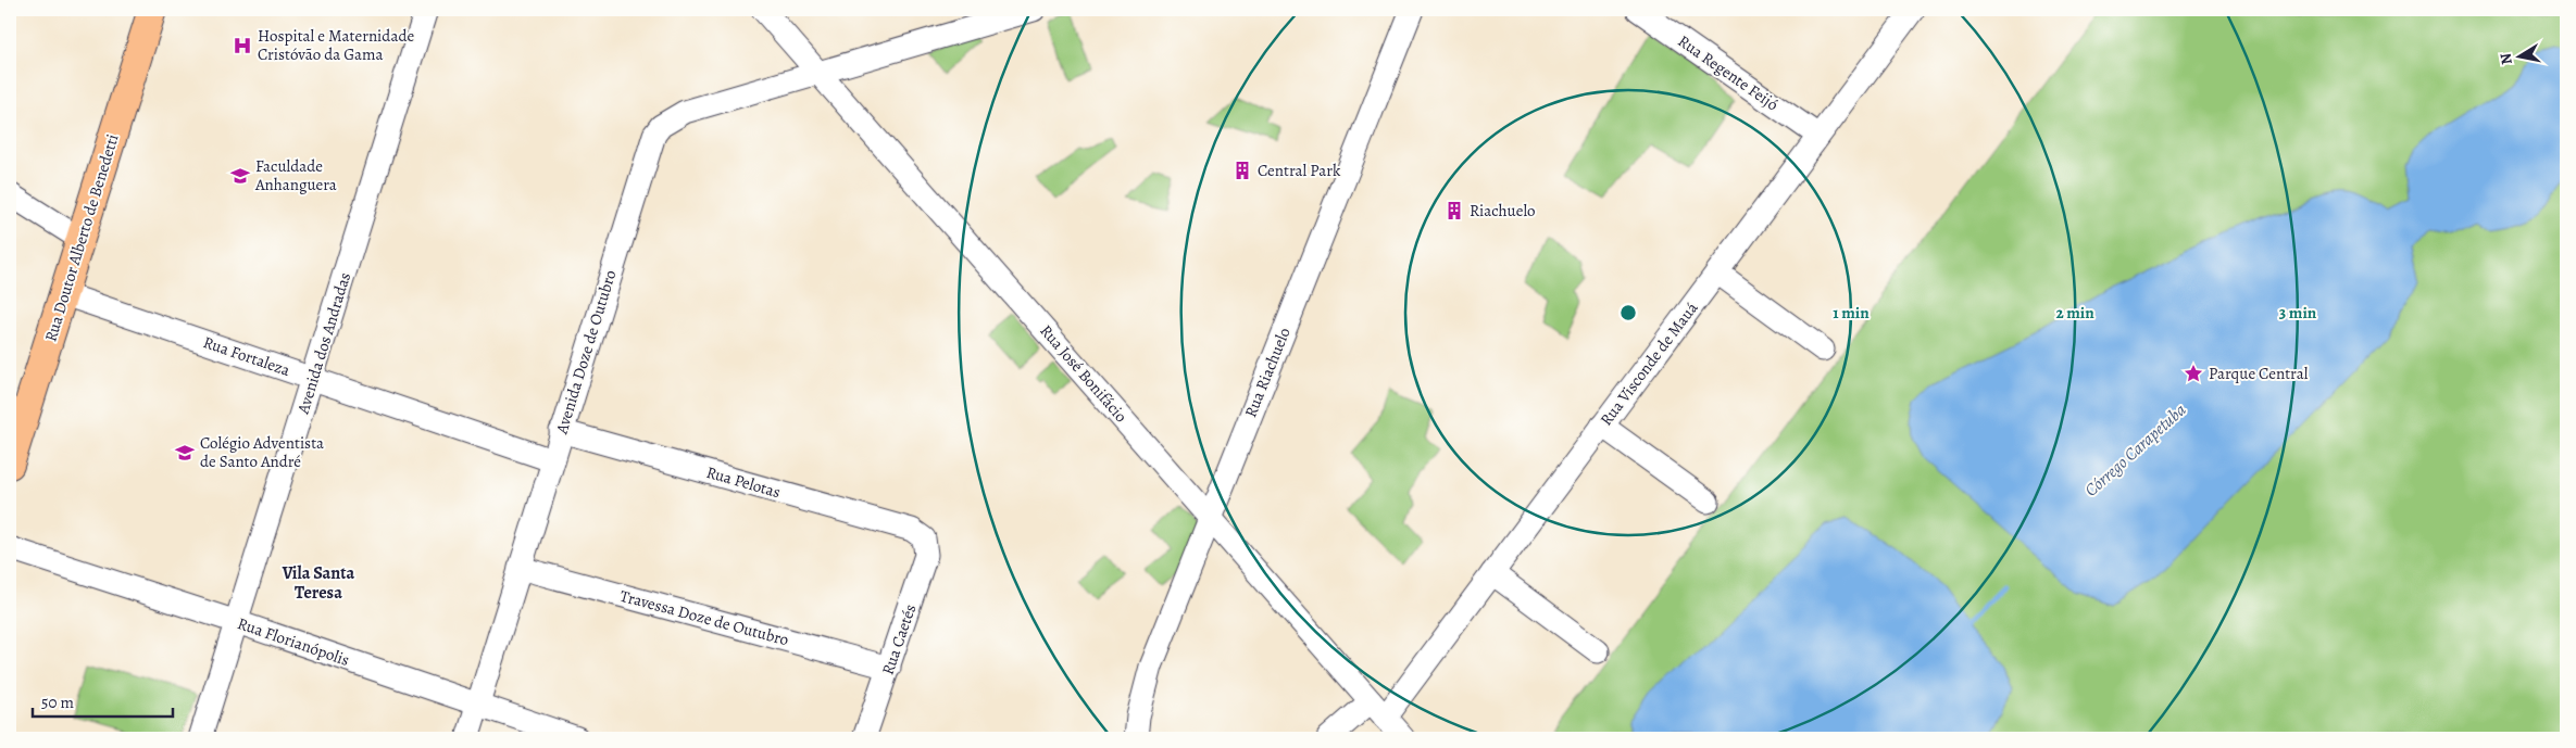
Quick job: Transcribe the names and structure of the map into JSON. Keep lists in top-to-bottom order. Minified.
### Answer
{"streets":{"main road":["Rua Doutor Alberto de Benedetti"],"street":["Rua Regente Feijó","Avenida dos Andradas","Avenida Doze de Outubro","Rua Fortaleza","Rua Visconde de Mauá","Rua Riachuelo","Rua José Bonifácio","Rua Pelotas","Travessa Doze de Outubro","Rua Caetés","Rua Florianópolis"]},"crossings":[["Rua Regente Feijó","Rua Visconde de Mauá"],["Rua Doutor Alberto de Benedetti","Rua Fortaleza"],["Avenida dos Andradas","Rua Fortaleza"],["Avenida dos Andradas","Rua Florianópolis"],["Avenida Doze de Outubro","Rua Fortaleza"],["Avenida Doze de Outubro","Rua José Bonifácio"],["Avenida Doze de Outubro","Rua Pelotas"],["Avenida Doze de Outubro","Travessa Doze de Outubro"],["Avenida Doze de Outubro","Rua Florianópolis"],["Rua Visconde de Mauá","Rua José Bonifácio"],["Rua Riachuelo","Rua José Bonifácio"],["Rua Pelotas","Rua Caetés"],["Travessa Doze de Outubro","Rua Caetés"]],"districts":["Vila Santa Teresa"],"water":["Córrego Carapetuba"],"places":{"hospital":["Hospital e Maternidade Cristóvão da Gama"],"building":["Central Park","Riachuelo"],"school or university":["Faculdade Anhanguera","Colégio Adventista de Santo André"],"place":["Parque Central"]},"scale_bar":"50 m","north":"left","rings":["1 min","2 min","3 min"]}
